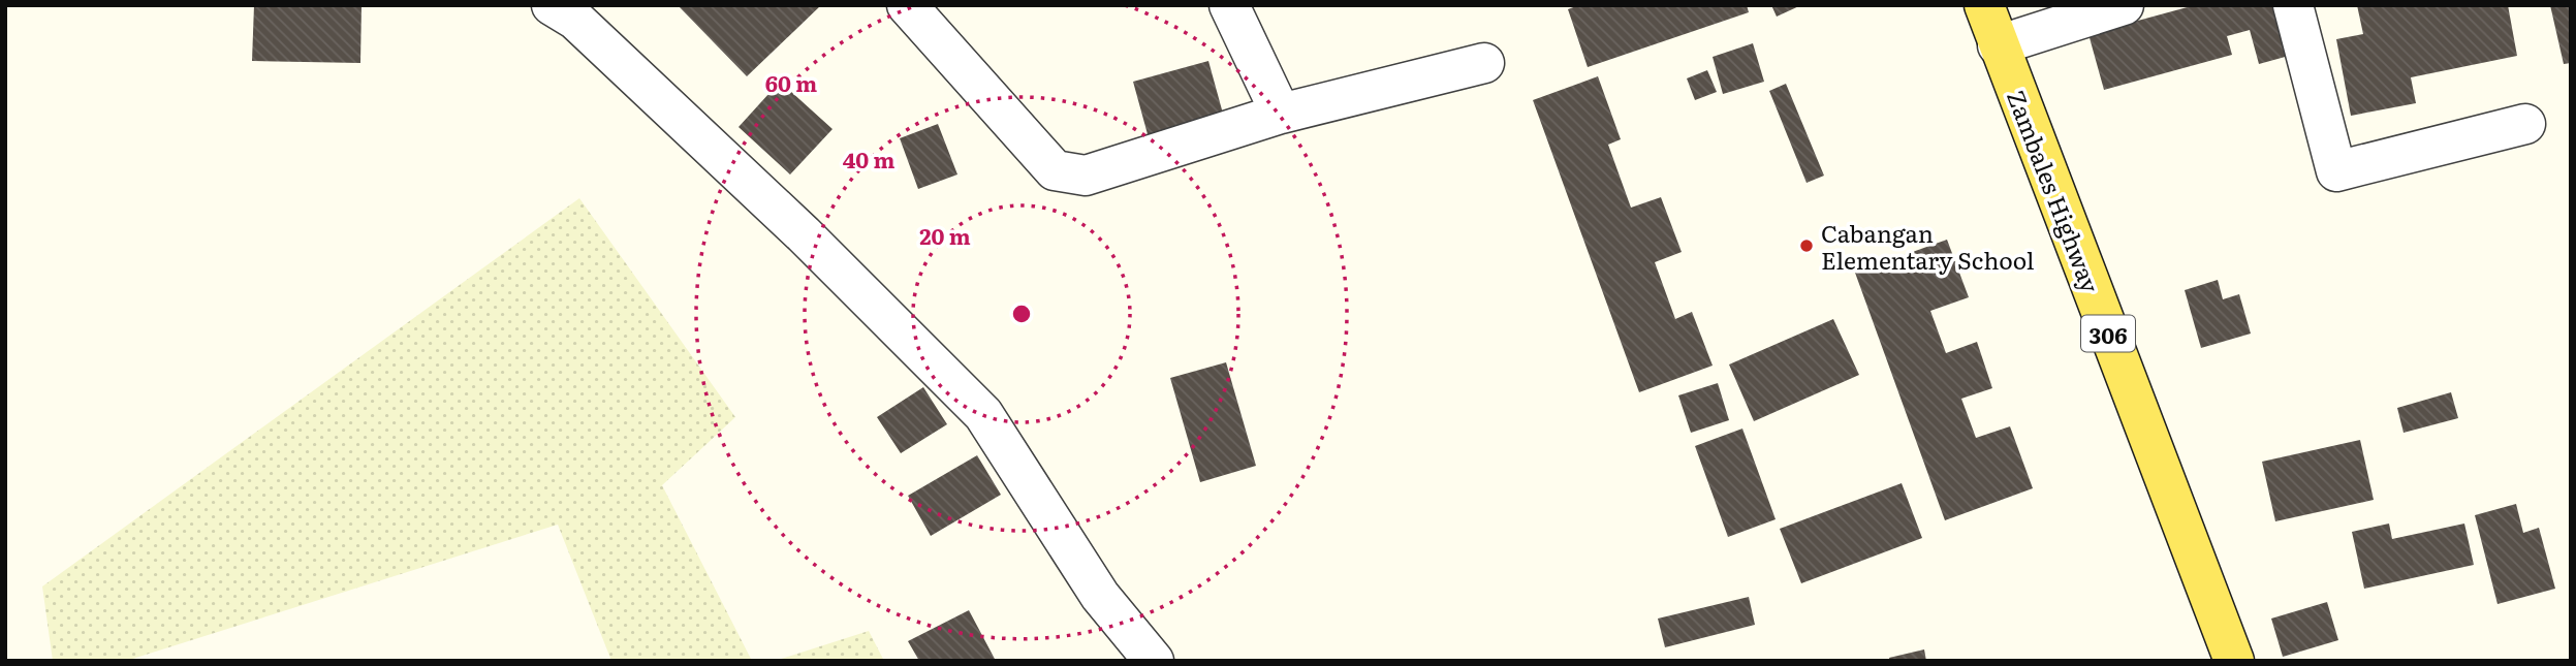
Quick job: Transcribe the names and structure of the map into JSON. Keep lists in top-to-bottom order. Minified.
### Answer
{"streets":{"main road":["Zambales Highway","306"]},"places":["Cabangan Elementary School"],"rings":["60 m","40 m","20 m"]}
